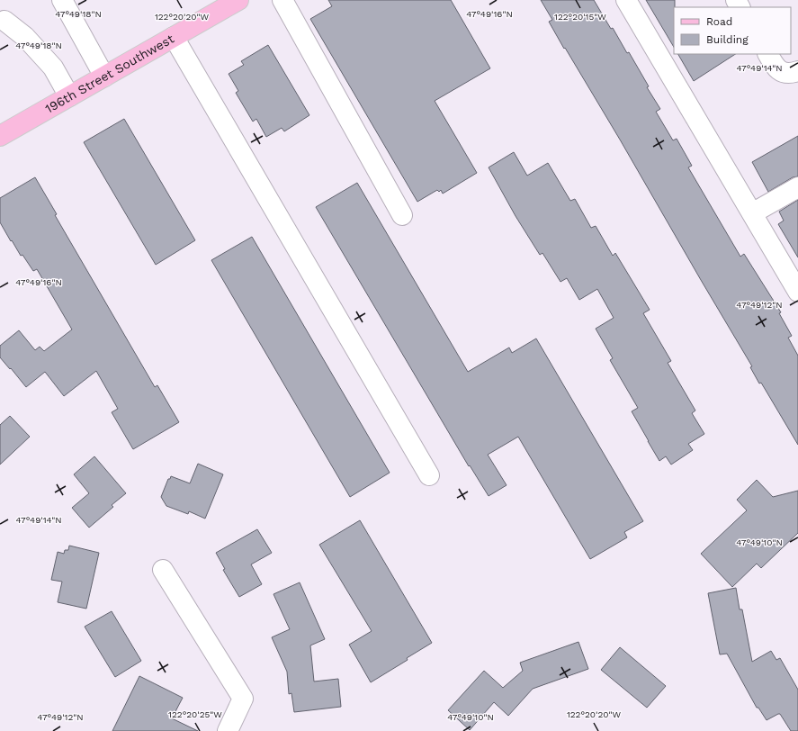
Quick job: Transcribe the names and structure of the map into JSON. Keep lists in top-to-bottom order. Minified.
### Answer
{"streets":{"main road":["196th Street Southwest"]},"legend":["Road","Building"],"coordinates":["47°49'18\"N","47°49'16\"N","122°20'20\"W","122°20'15\"W","47°49'14\"N","47°49'12\"N","47°49'10\"N","122°20'25\"W"]}
